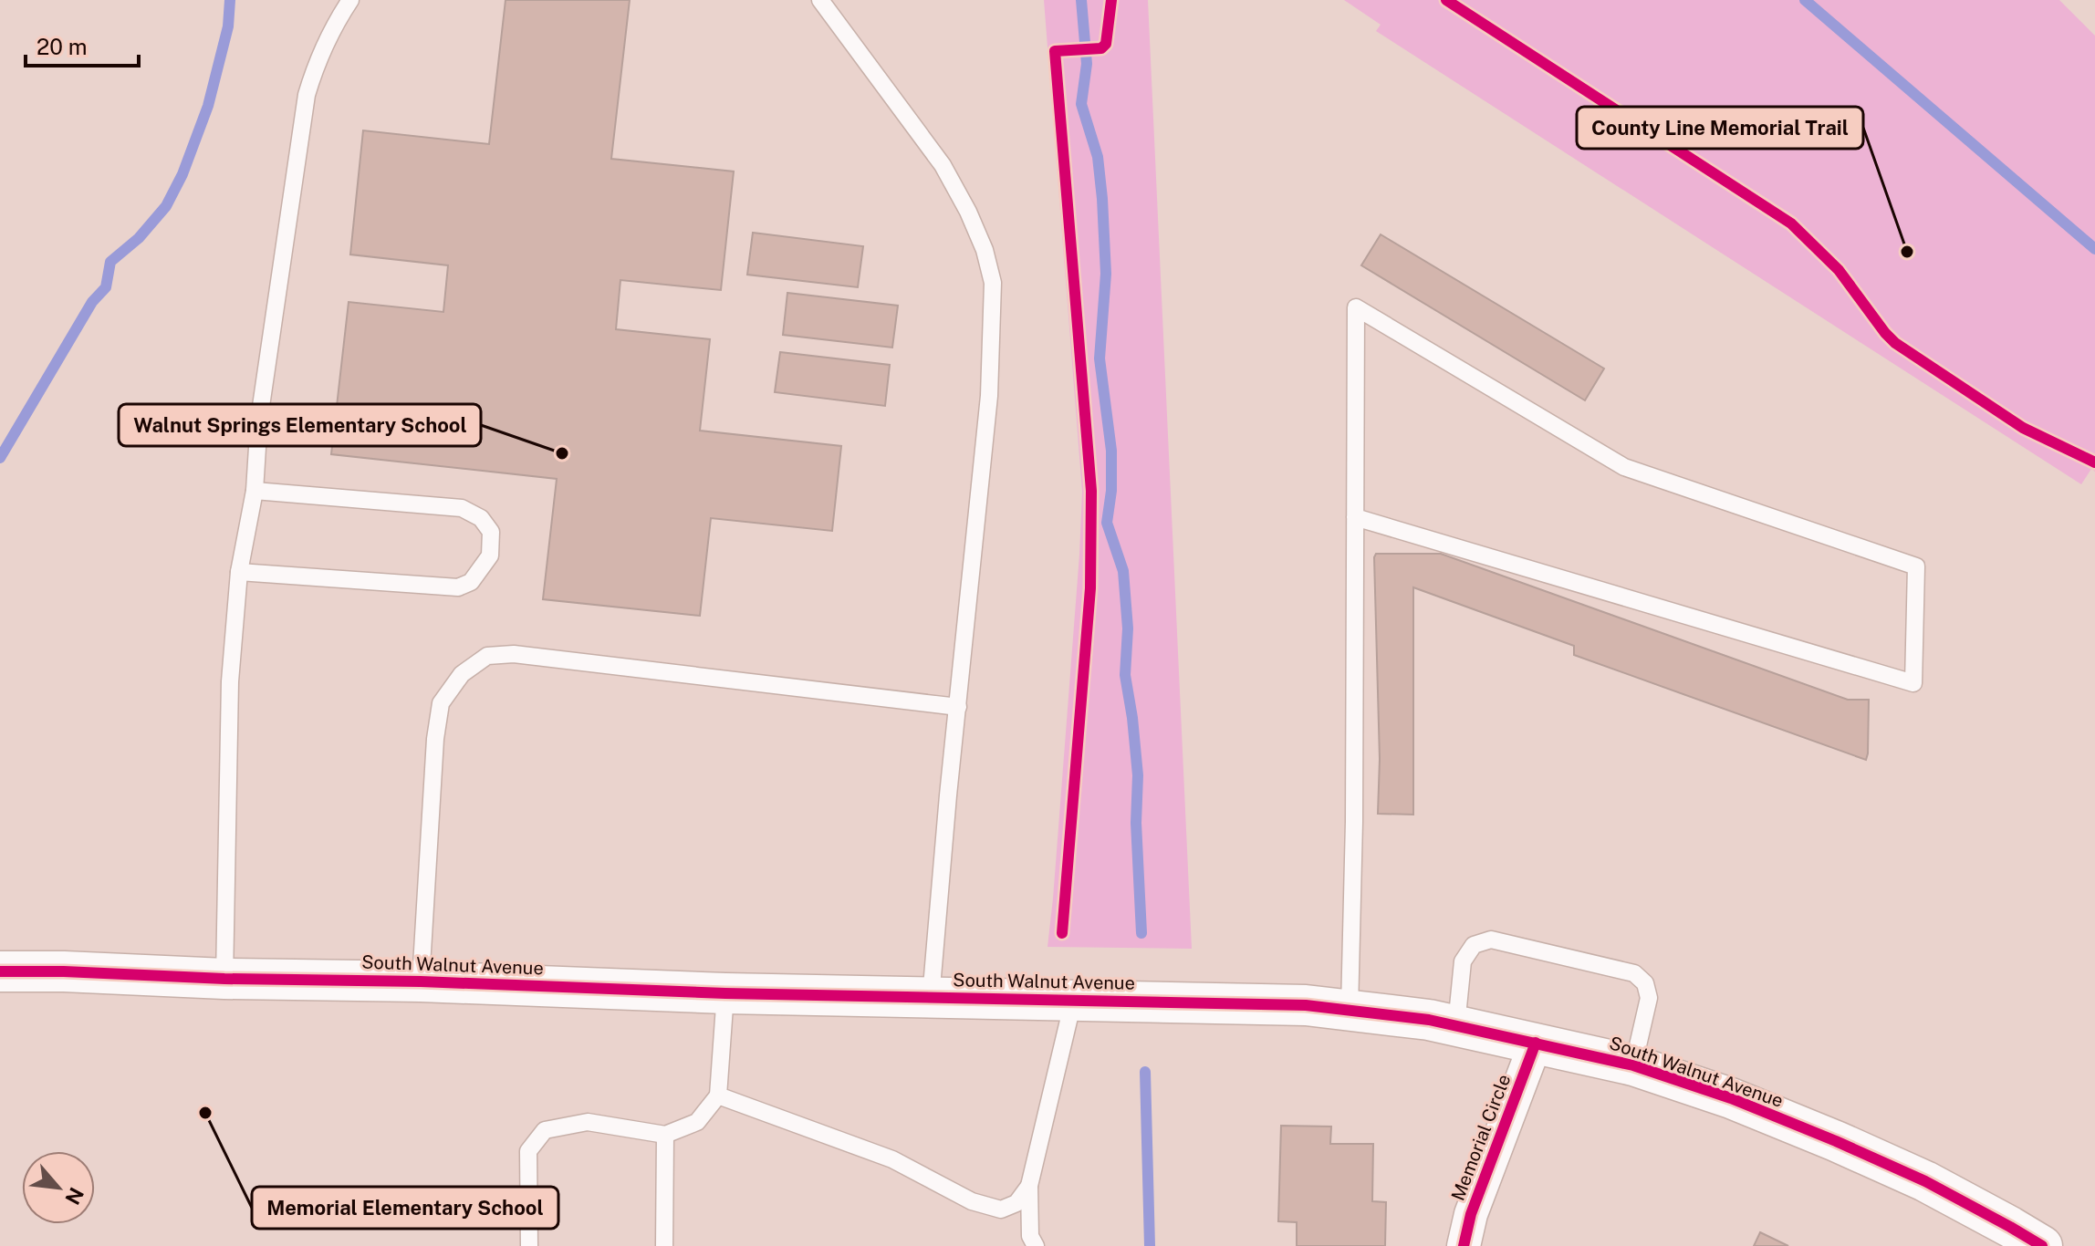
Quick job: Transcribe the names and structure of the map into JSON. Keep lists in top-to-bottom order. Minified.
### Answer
{"streets":{"street":["South Walnut Avenue","Memorial Circle"]},"crossings":[["South Walnut Avenue","Memorial Circle"]],"places":["County Line Memorial Trail","Walnut Springs Elementary School","Memorial Elementary School"],"scale_bar":"20 m","north":"bottom right"}
